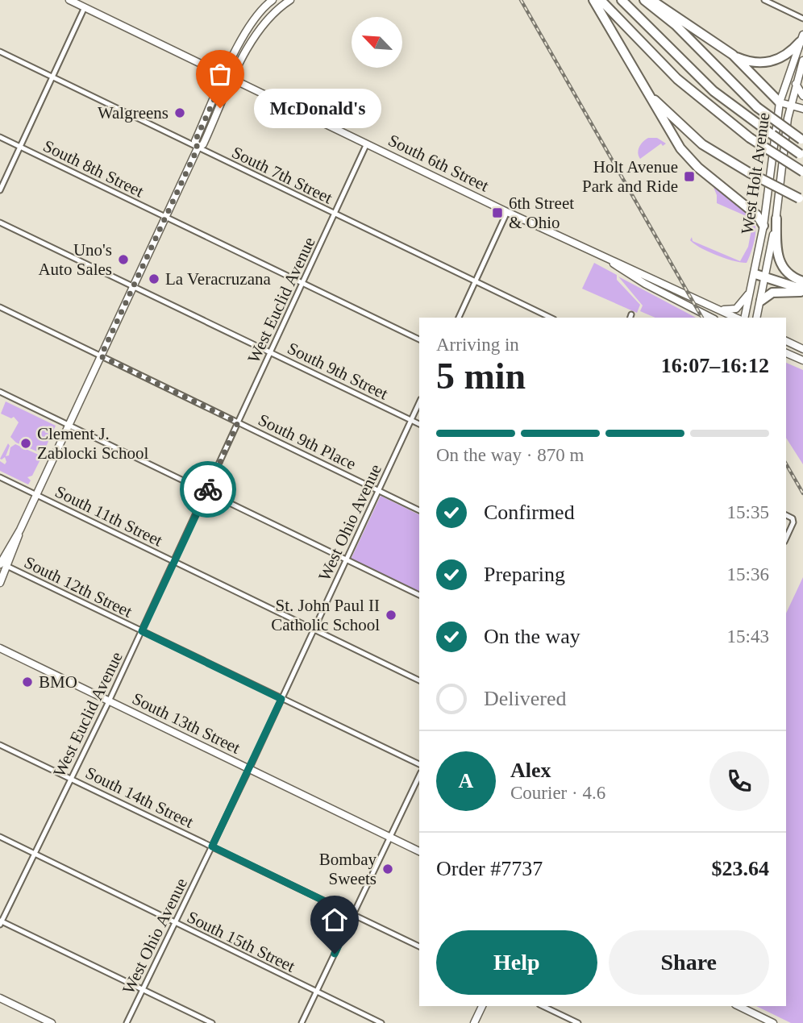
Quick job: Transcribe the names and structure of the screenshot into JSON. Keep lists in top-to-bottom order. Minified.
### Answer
{"streets":{"street":["South 6th Street","South 8th Street","West Holt Avenue","South 7th Street","West Euclid Avenue","South 9th Street","South 9th Place","South 11th Street","West Ohio Avenue","South 12th Street","South 13th Street","South 14th Street","South 15th Street"]},"crossings":[["South 6th Street","West Euclid Avenue"],["South 8th Street","West Euclid Avenue"],["South 7th Street","West Euclid Avenue"],["West Euclid Avenue","South 9th Street"],["West Euclid Avenue","South 9th Place"],["West Euclid Avenue","South 11th Street"],["West Euclid Avenue","South 12th Street"],["West Euclid Avenue","South 13th Street"],["West Euclid Avenue","South 14th Street"],["West Euclid Avenue","South 15th Street"],["South 9th Street","West Ohio Avenue"],["South 9th Place","West Ohio Avenue"],["South 11th Street","West Ohio Avenue"],["West Ohio Avenue","South 12th Street"],["West Ohio Avenue","South 13th Street"],["West Ohio Avenue","South 14th Street"],["West Ohio Avenue","South 15th Street"]],"places":{"other":["McDonald's","Walgreens","Uno's Auto Sales","La Veracruzana","Clement J. Zablocki School","St. John Paul II Catholic School","BMO","Bombay Sweets"],"transit":["Holt Avenue Park and Ride","6th Street & Ohio"]},"north":"top left","page":{"bubble":"McDonald's","heading":["5 min","Arriving in","16:07–16:12"],"panel":["Alex","Courier · 4.6","Order #7737","$23.64"],"bar":"On the way · 870 m","list":[["Confirmed","15:35"],["Preparing","15:36"],["On the way","15:43"],"Delivered"],"round":"A","buttons":["Help","Share"]}}
